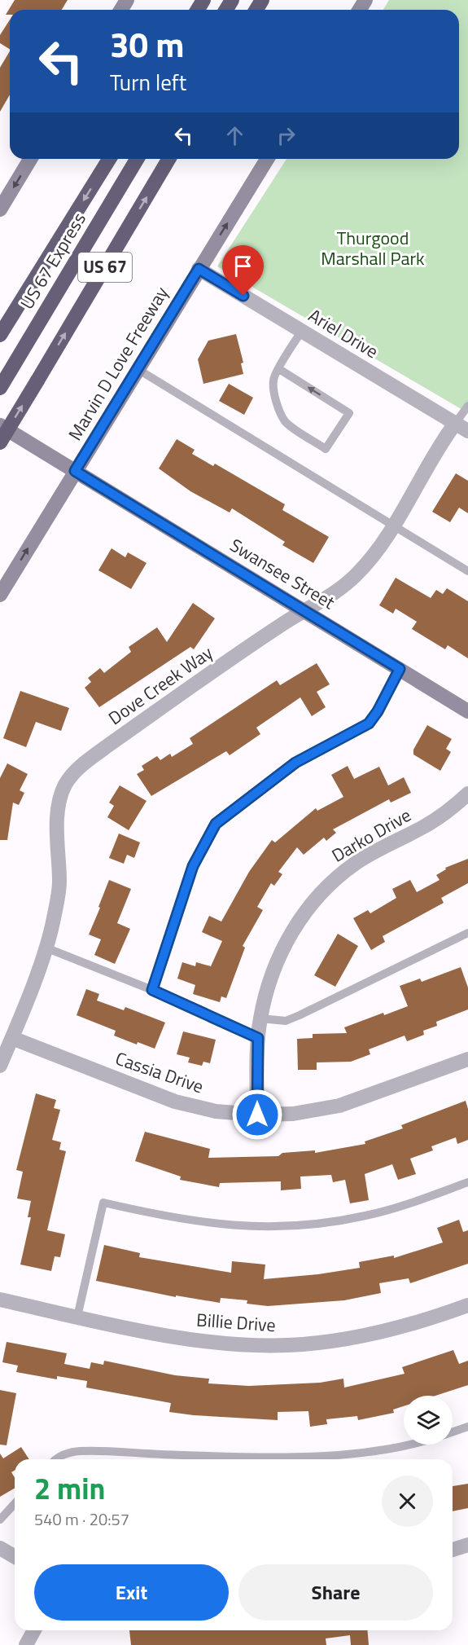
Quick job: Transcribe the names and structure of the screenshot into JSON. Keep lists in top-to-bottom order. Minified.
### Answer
{"streets":{"highway":["US 67 Express","US 67"],"main road":["Marvin D Love Freeway","Swansee Street"],"street":["Ariel Drive","Dove Creek Way","Darko Drive","Cassia Drive","Billie Drive"]},"crossings":[["Ariel Drive","Marvin D Love Freeway"],["Ariel Drive","Dove Creek Way"],["Marvin D Love Freeway","Swansee Street"],["Swansee Street","Dove Creek Way"],["Dove Creek Way","Cassia Drive"],["Darko Drive","Cassia Drive"]],"one_way":["Marvin D Love Freeway"],"parks":["Thurgood Marshall Park"],"page":{"turn":["30 m","Turn left"],"heading":["2 min","540 m · 20:57"],"buttons":["Exit","Share"]}}
